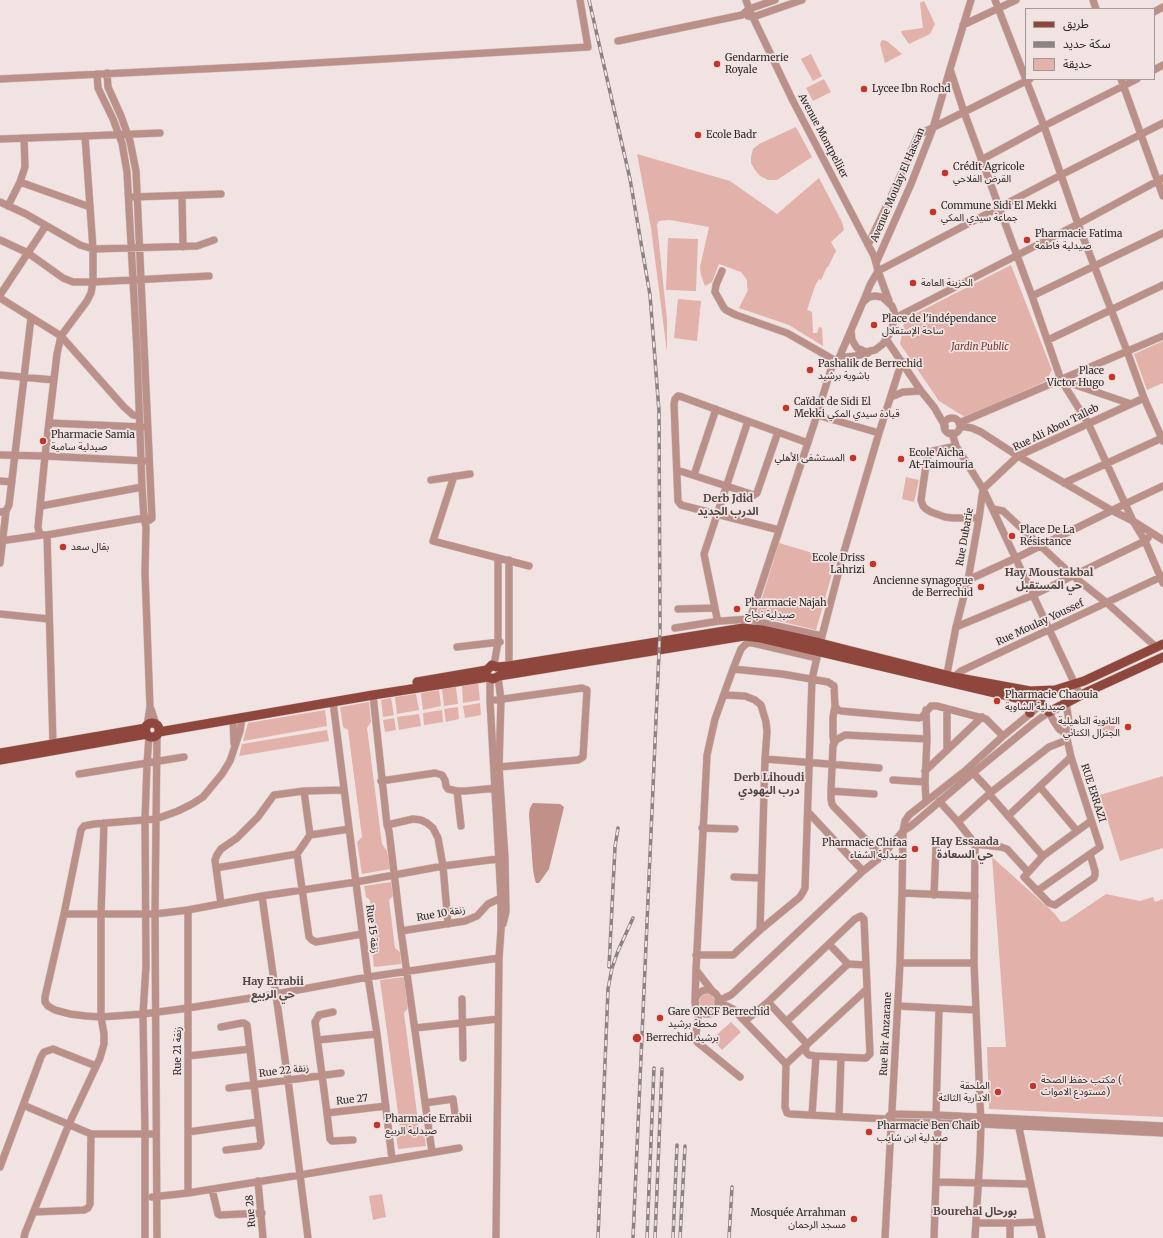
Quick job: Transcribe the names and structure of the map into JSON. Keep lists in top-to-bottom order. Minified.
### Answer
{"streets":{"street":["Avenue Montpellier","Avenue Moulay El Hassan","Rue Ali Abou Talleb","Rue Dubarie","Rue Moulay Youssef","RUE ERRAZI","Rue 10 زنقة","Rue 15 زنقة","Rue Bir Anzarane","Rue 21 زنقة","Rue 22 زنقة","Rue 27","Rue 28"]},"crossings":[["Avenue Montpellier","Avenue Moulay El Hassan"],["Rue Ali Abou Talleb","Rue Dubarie"],["Rue Dubarie","Rue Moulay Youssef"],["Rue 15 زنقة","Rue 27"]],"districts":["Derb Jdid الدرب الجديد","Hay Moustakbal حي المستقبل","Derb Lihoudi درب اليهودي","Hay Essaada حي السعادة","Hay Errabii حي الربيع","Bourehal بورحال"],"parks":["Jardin Public"],"places":["Gendarmerie Royale","Lycee Ibn Rochd","Ecole Badr","Crédit Agricole القرض الفلاحي","Commune Sidi El Mekki جماعة سيدي المكي","Pharmacie Fatima صيدلية فاطمة","الخزينة العامة","Place de l'indépendance ساحة الإستقلال","Pashalik de Berrechid باشوية برشيد","Place Victor Hugo","Caïdat de Sidi El Mekki قيادة سيدي المكي","Pharmacie Samia صيدلية سامية","المستشفى الأهلي","Ecole Aicha At-Taimouria","Place De La Résistance","بقال سعد","Ecole Driss Lahrizi","Ancienne synagogue de Berrechid","Pharmacie Najah صيدلية نجاح","Pharmacie Chaouia صيدلية الشاوية","الثانوية التأهيلية الجنرال الكتاني","Pharmacie Chifaa صيدلية الشفاء","Gare ONCF Berrechid محطة برشيد","Berrechid برشيد","مكتب حفظ الصحة ( مستودع الاموات)","الملحقة الادارية الثالثة","Pharmacie Errabii صيدلية الربيع","Pharmacie Ben Chaib صيدلية ابن شايب","Mosquée Arrahman مسجد الرحمان"],"legend":["طريق","سكة حديد","حديقة"]}
